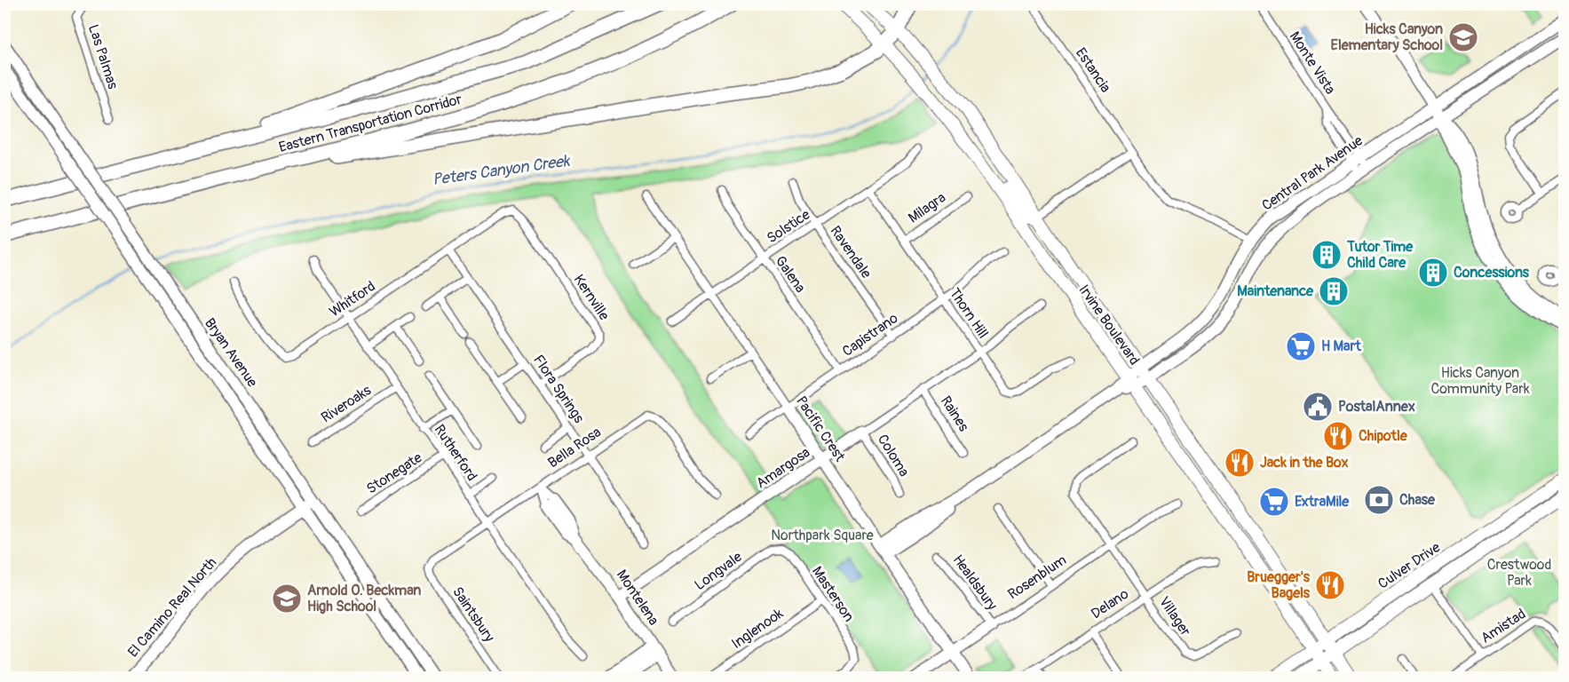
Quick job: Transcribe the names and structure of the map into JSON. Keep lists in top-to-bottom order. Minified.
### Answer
{"streets":{"highway":["Eastern Transportation Corridor"],"main road":["Irvine Boulevard","Culver Drive"],"street":["Las Palmas","Monte Vista","Estancia","Central Park Avenue","Milagra","Solstice","Ravendale","Galena","Kernville","Whitford","Thorn Hill","Capistrano","Bryan Avenue","Flora Springs","Riveroaks","Raines","Pacific Crest","Bella Rosa","Rutherford","Coloma","Amargosa","Stonegate","Longvale","Rosenblum","Healdsbury","Masterson","Montelena","Delano","El Camino Real North","Saintsbury","Villager","Amistad","Inglenook"]},"crossings":[["Monte Vista","Central Park Avenue"],["Estancia","Central Park Avenue"],["Central Park Avenue","Irvine Boulevard"],["Central Park Avenue","Pacific Crest"],["Milagra","Thorn Hill"],["Solstice","Ravendale"],["Solstice","Galena"],["Solstice","Thorn Hill"],["Solstice","Pacific Crest"],["Ravendale","Capistrano"],["Galena","Capistrano"],["Kernville","Whitford"],["Kernville","Flora Springs"],["Whitford","Flora Springs"],["Whitford","Rutherford"],["Thorn Hill","Capistrano"],["Thorn Hill","Amargosa"],["Irvine Boulevard","Culver Drive"],["Capistrano","Pacific Crest"],["Bryan Avenue","El Camino Real North"],["Flora Springs","Bella Rosa"],["Riveroaks","Rutherford"],["Raines","Amargosa"],["Pacific Crest","Amargosa"],["Pacific Crest","Rosenblum"],["Bella Rosa","Rutherford"],["Bella Rosa","Montelena"],["Bella Rosa","Saintsbury"],["Rutherford","Stonegate"],["Coloma","Amargosa"],["Amargosa","Montelena"],["Longvale","Masterson"],["Rosenblum","Healdsbury"],["Rosenblum","Villager"],["Masterson","Inglenook"],["Delano","Villager"]],"water":["Peters Canyon Creek"],"parks":["Hicks Canyon Community Park","Northpark Square","Crestwood Park"],"places":{"school or university":["Hicks Canyon Elementary School","Arnold O. Beckman High School"],"building":["Tutor Time Child Care","Concessions","Maintenance"],"supermarket":["H Mart","ExtraMile"],"public building":["PostalAnnex"],"restaurant":["Chipotle","Jack in the Box","Bruegger's Bagels"],"bank":["Chase"]}}
